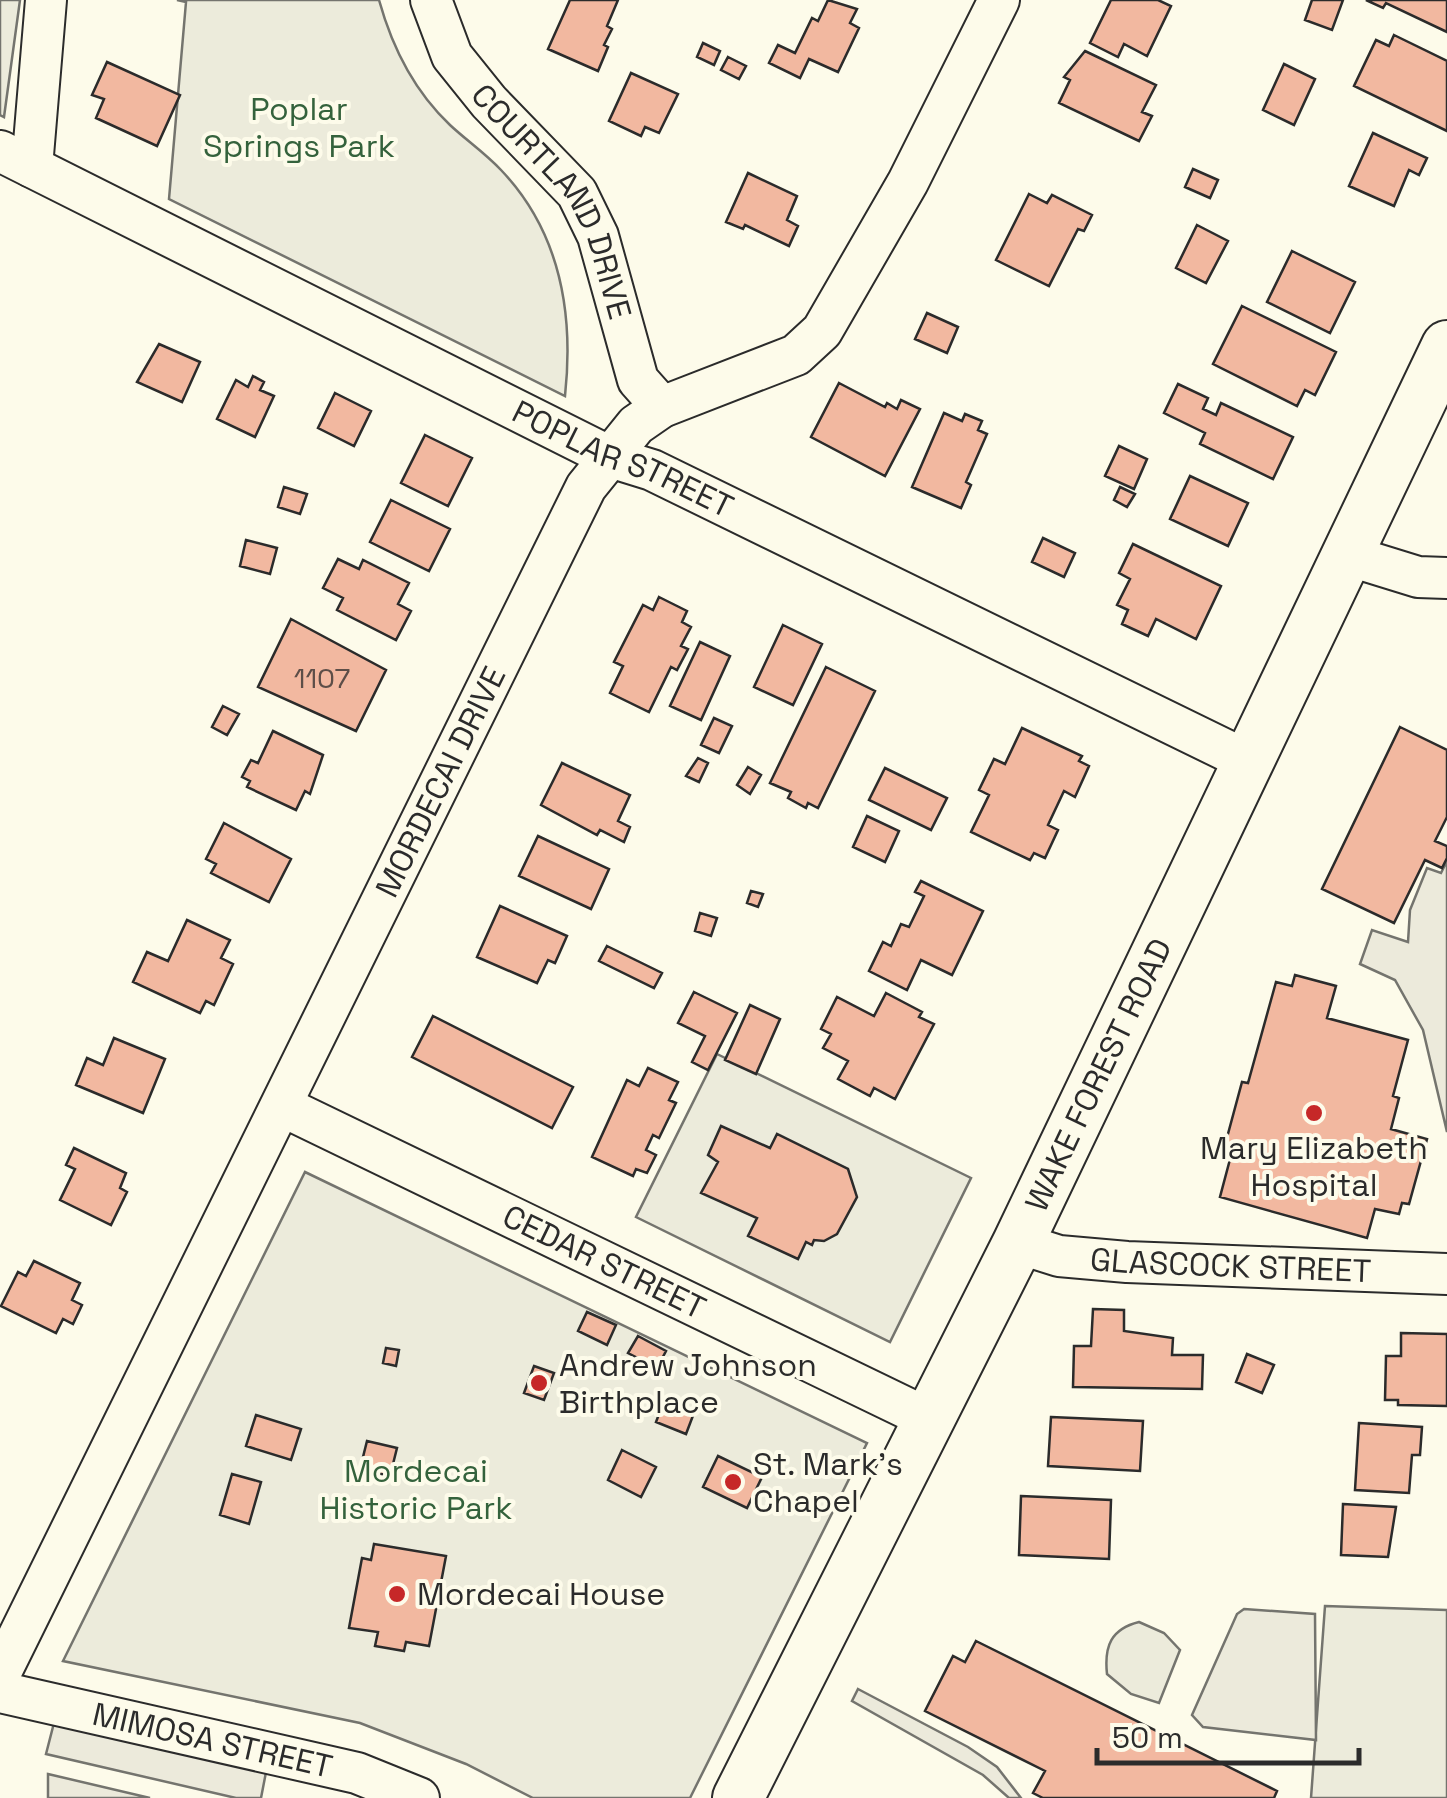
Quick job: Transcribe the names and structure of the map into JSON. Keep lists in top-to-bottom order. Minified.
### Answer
{"streets":{"main road":["WAKE FOREST ROAD"],"street":["COURTLAND DRIVE","POPLAR STREET","MORDECAI DRIVE","CEDAR STREET","GLASCOCK STREET","MIMOSA STREET"]},"crossings":[["COURTLAND DRIVE","MORDECAI DRIVE"],["POPLAR STREET","MORDECAI DRIVE"],["POPLAR STREET","WAKE FOREST ROAD"],["MORDECAI DRIVE","CEDAR STREET"],["WAKE FOREST ROAD","CEDAR STREET"],["WAKE FOREST ROAD","GLASCOCK STREET"]],"parks":["Poplar Springs Park","Mordecai Historic Park"],"places":["Mary Elizabeth Hospital","Andrew Johnson Birthplace","St. Mark's Chapel","Mordecai House"],"house_numbers":["1107"],"scale_bar":"50 m"}
